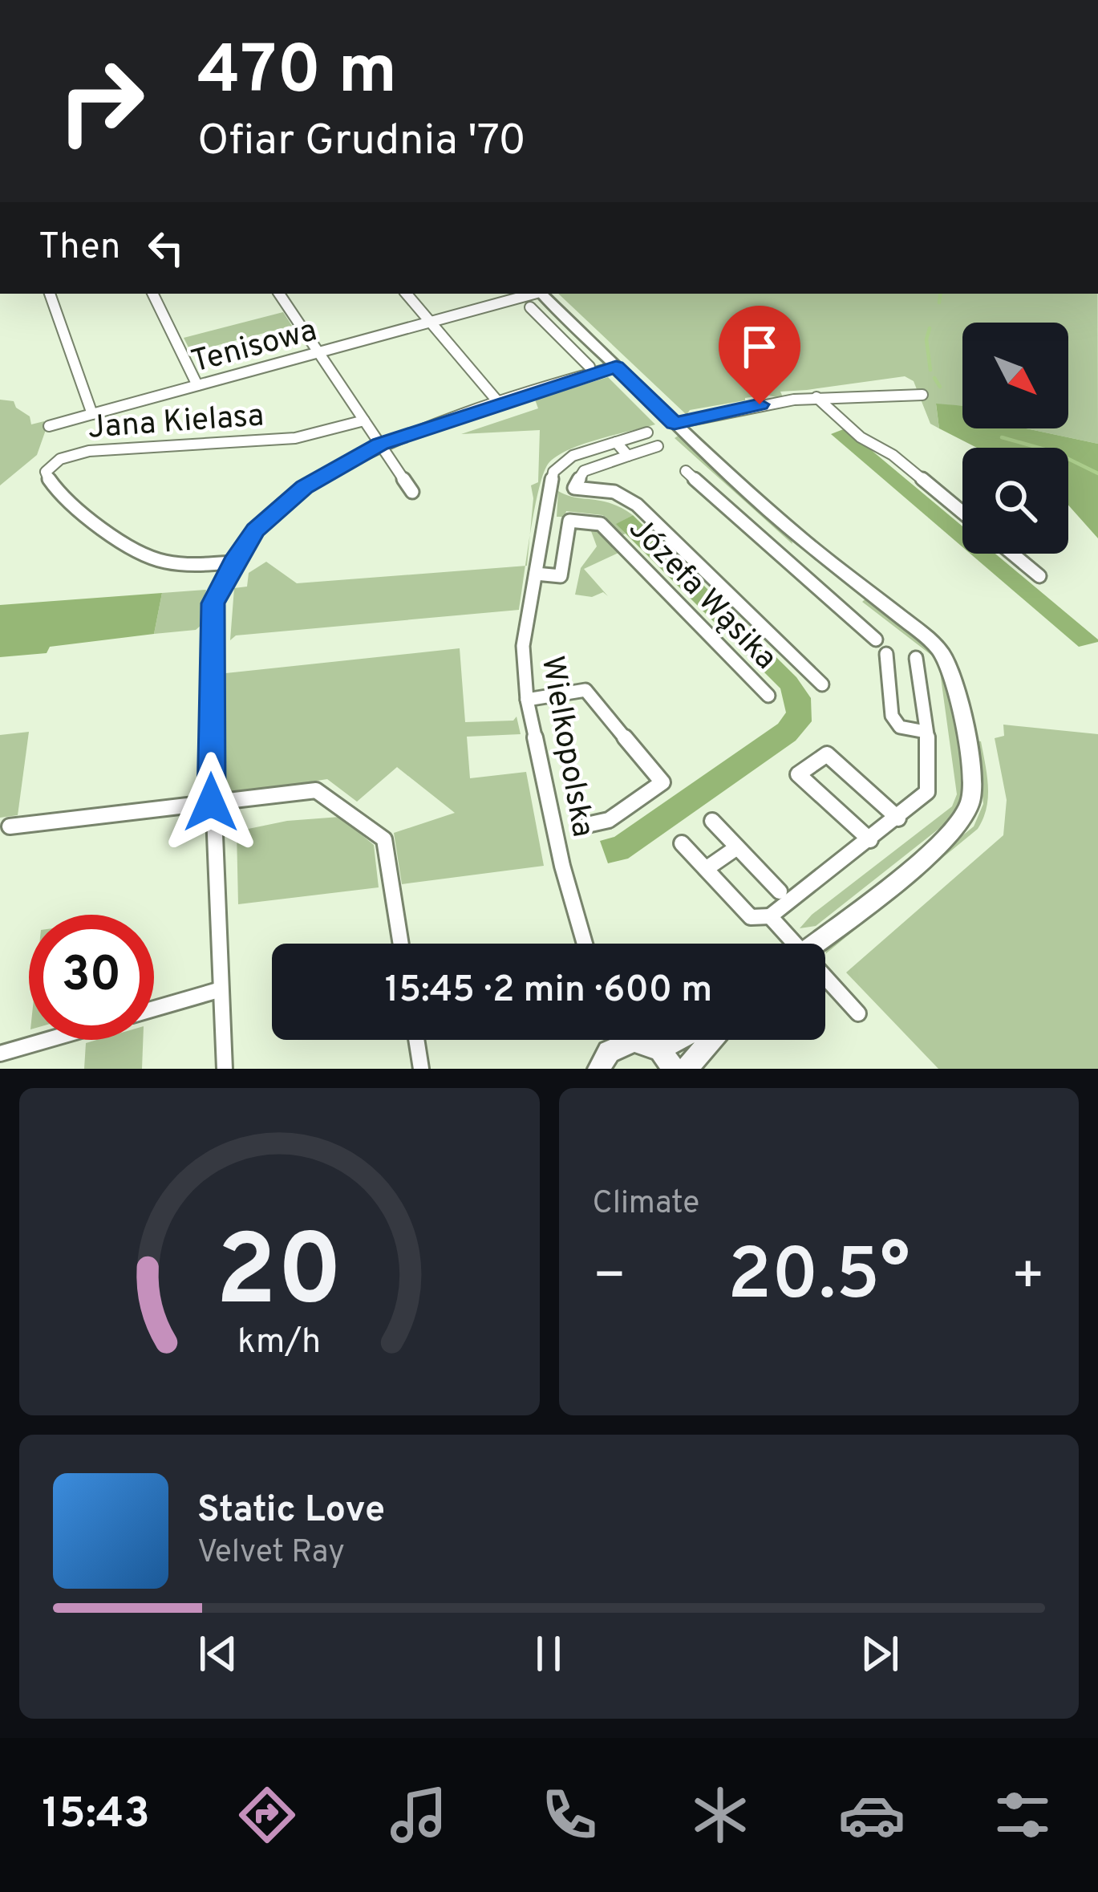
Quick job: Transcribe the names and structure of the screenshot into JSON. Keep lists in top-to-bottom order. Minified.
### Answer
{"streets":{"street":["Tenisowa","Jana Kielasa","Józefa Wąsika","Wielkopolska"]},"crossings":[["Józefa Wąsika","Wielkopolska"]],"north":"bottom right","page":{"turn":["470 m","Ofiar Grudnia '70"],"then":"Then","limit":"30","trip":"15:45 · 2 min · 600 m","tile":"Climate","heat":["−","20.5°","+"],"song":["Static Love","Velvet Ray"],"tabs":"15:43","gauge":["20","km/h"]}}
